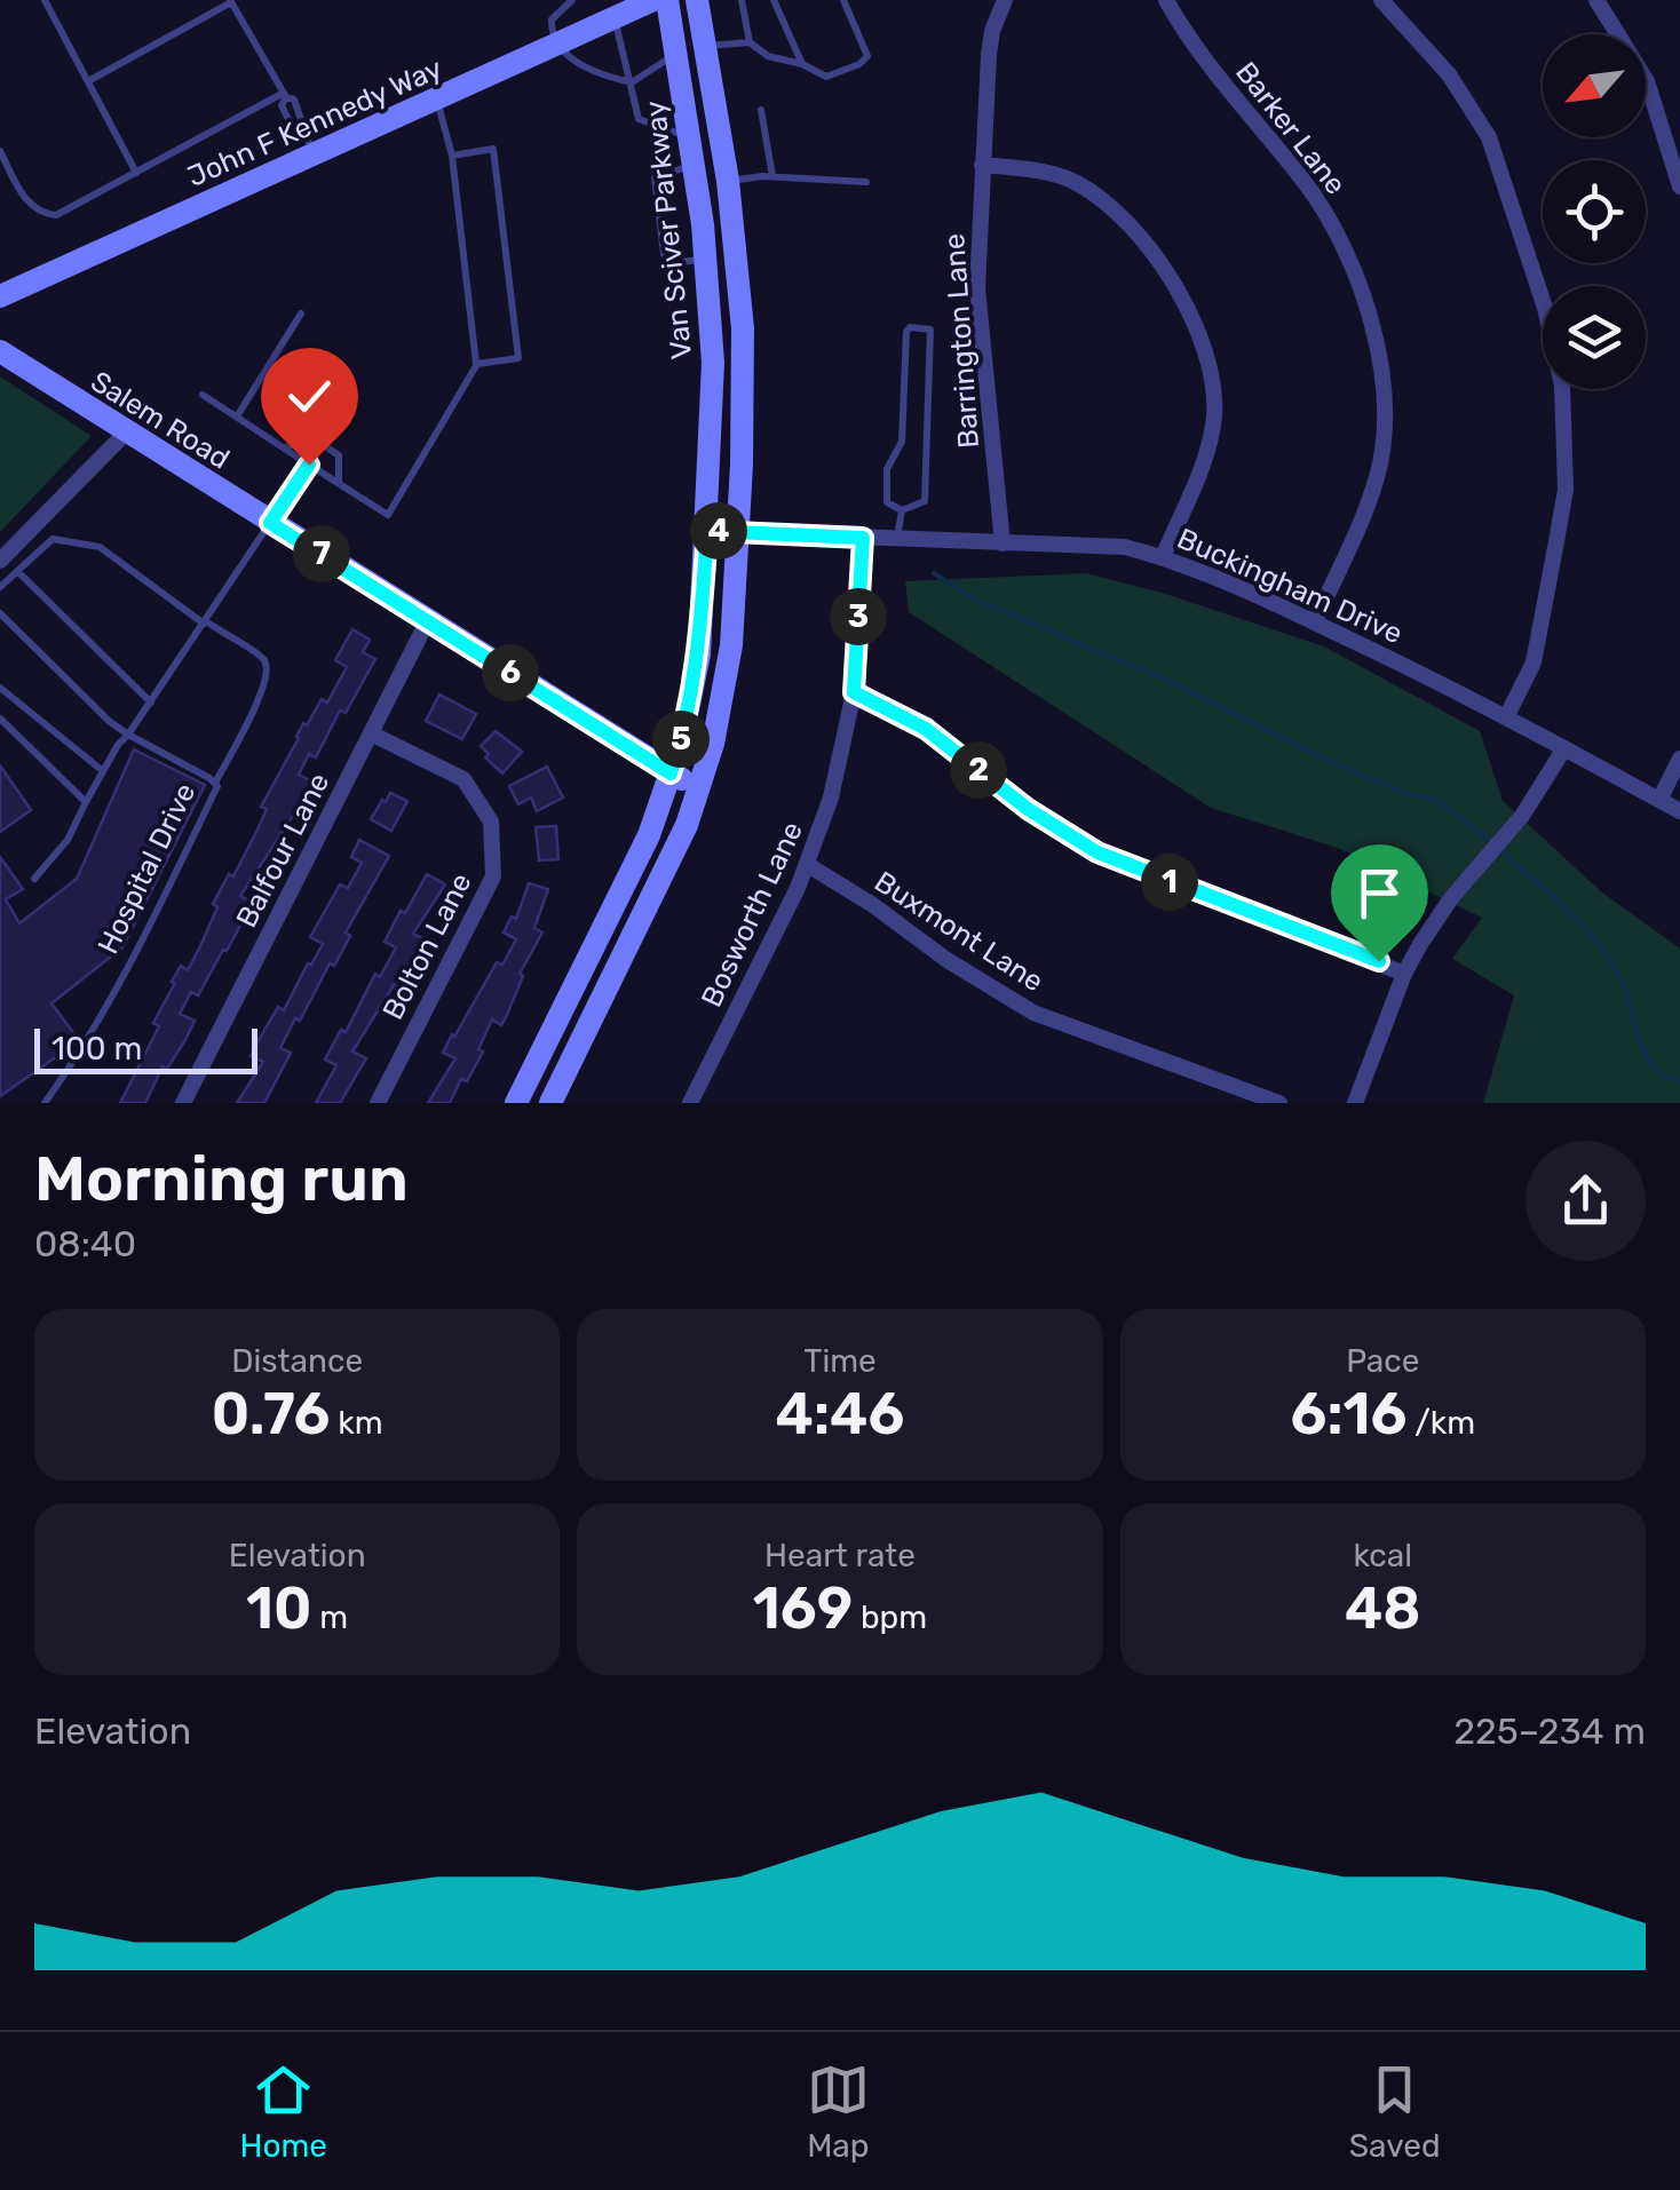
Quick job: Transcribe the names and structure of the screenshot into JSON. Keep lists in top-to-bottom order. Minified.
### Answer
{"streets":{"street":["John F Kennedy Way","Barker Lane","Van Sciver Parkway","Barrington Lane","Salem Road","Buckingham Drive","Balfour Lane","Bosworth Lane","Buxmont Lane","Bolton Lane"],"lane":["Hospital Drive"]},"crossings":[["Barker Lane","Buckingham Drive"],["Van Sciver Parkway","Salem Road"],["Van Sciver Parkway","Buckingham Drive"],["Barrington Lane","Buckingham Drive"],["Salem Road","Balfour Lane"],["Buckingham Drive","Bosworth Lane"],["Balfour Lane","Bolton Lane"],["Bosworth Lane","Buxmont Lane"]],"scale_bar":"100 m","north":"bottom left","page":{"pins":["4","7","3","6","5","2","1"],"scale":"100 m","heading":["Morning run","08:40"],"stats":[["Distance","0.76 km"],["Time","4:46"],["Pace","6:16 /km"],["Elevation","10 m"],["Heart rate","169 bpm"],["kcal","48"]],"chart":["Elevation","225–234 m"],"tabs":["Home","Map","Saved"]}}
